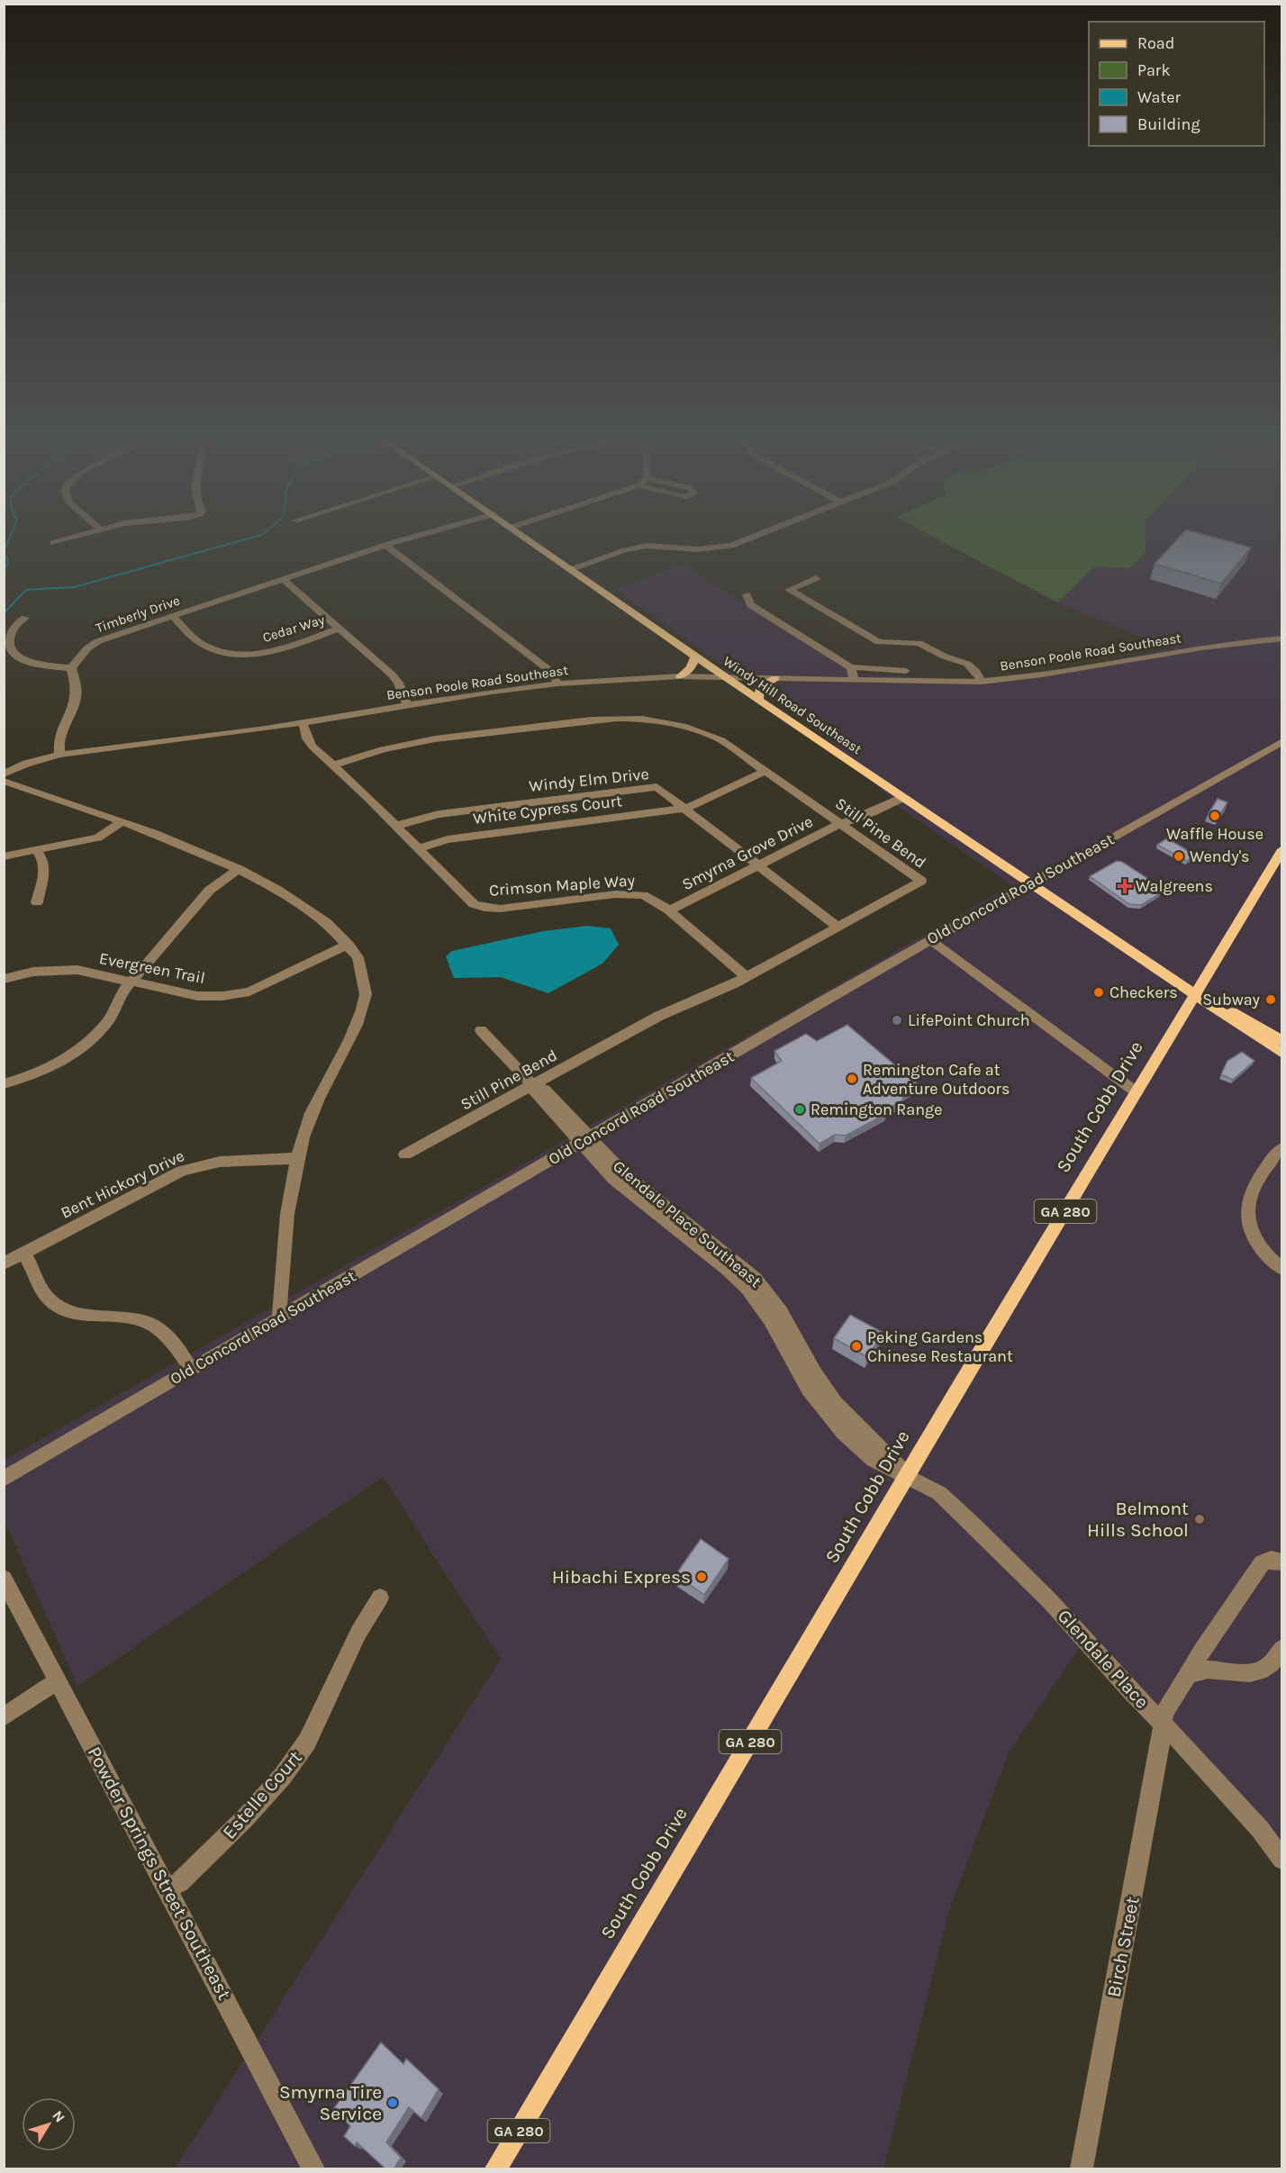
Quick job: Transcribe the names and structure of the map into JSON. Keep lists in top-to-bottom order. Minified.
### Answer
{"streets":{"main road":["Windy Hill Road Southeast","South Cobb Drive","GA 280"],"street":["Timberly Drive","Cedar Way","Benson Poole Road Southeast","Windy Elm Drive","White Cypress Court","Still Pine Bend","Smyrna Grove Drive","Crimson Maple Way","Old Concord Road Southeast","Evergreen Trail","Bent Hickory Drive","Glendale Place Southeast","Glendale Place","Estelle Court","Powder Springs Street Southeast","Birch Street"]},"crossings":[["Timberly Drive","Cedar Way"],["Benson Poole Road Southeast","Windy Hill Road Southeast"],["Benson Poole Road Southeast","Crimson Maple Way"],["Windy Hill Road Southeast","Smyrna Grove Drive"],["Windy Hill Road Southeast","Old Concord Road Southeast"],["Windy Hill Road Southeast","South Cobb Drive"],["Windy Elm Drive","White Cypress Court"],["Windy Elm Drive","Still Pine Bend"],["Windy Elm Drive","Smyrna Grove Drive"],["Windy Elm Drive","Crimson Maple Way"],["White Cypress Court","Still Pine Bend"],["White Cypress Court","Crimson Maple Way"],["Still Pine Bend","Smyrna Grove Drive"],["Still Pine Bend","Crimson Maple Way"],["Still Pine Bend","Glendale Place Southeast"],["Smyrna Grove Drive","Crimson Maple Way"],["Old Concord Road Southeast","Glendale Place Southeast"],["South Cobb Drive","Glendale Place Southeast"],["South Cobb Drive","Glendale Place"],["Glendale Place Southeast","Glendale Place"],["Glendale Place","Birch Street"],["Estelle Court","Powder Springs Street Southeast"]],"places":{"other":["Waffle House","Wendy's","Checkers","Subway","LifePoint Church","Remington Cafe at Adventure Outdoors","Remington Range","Peking Gardens Chinese Restaurant","Belmont Hills School","Hibachi Express","Smyrna Tire Service"],"health":["Walgreens"]},"legend":["Road","Park","Water","Building"],"north":"top right"}
